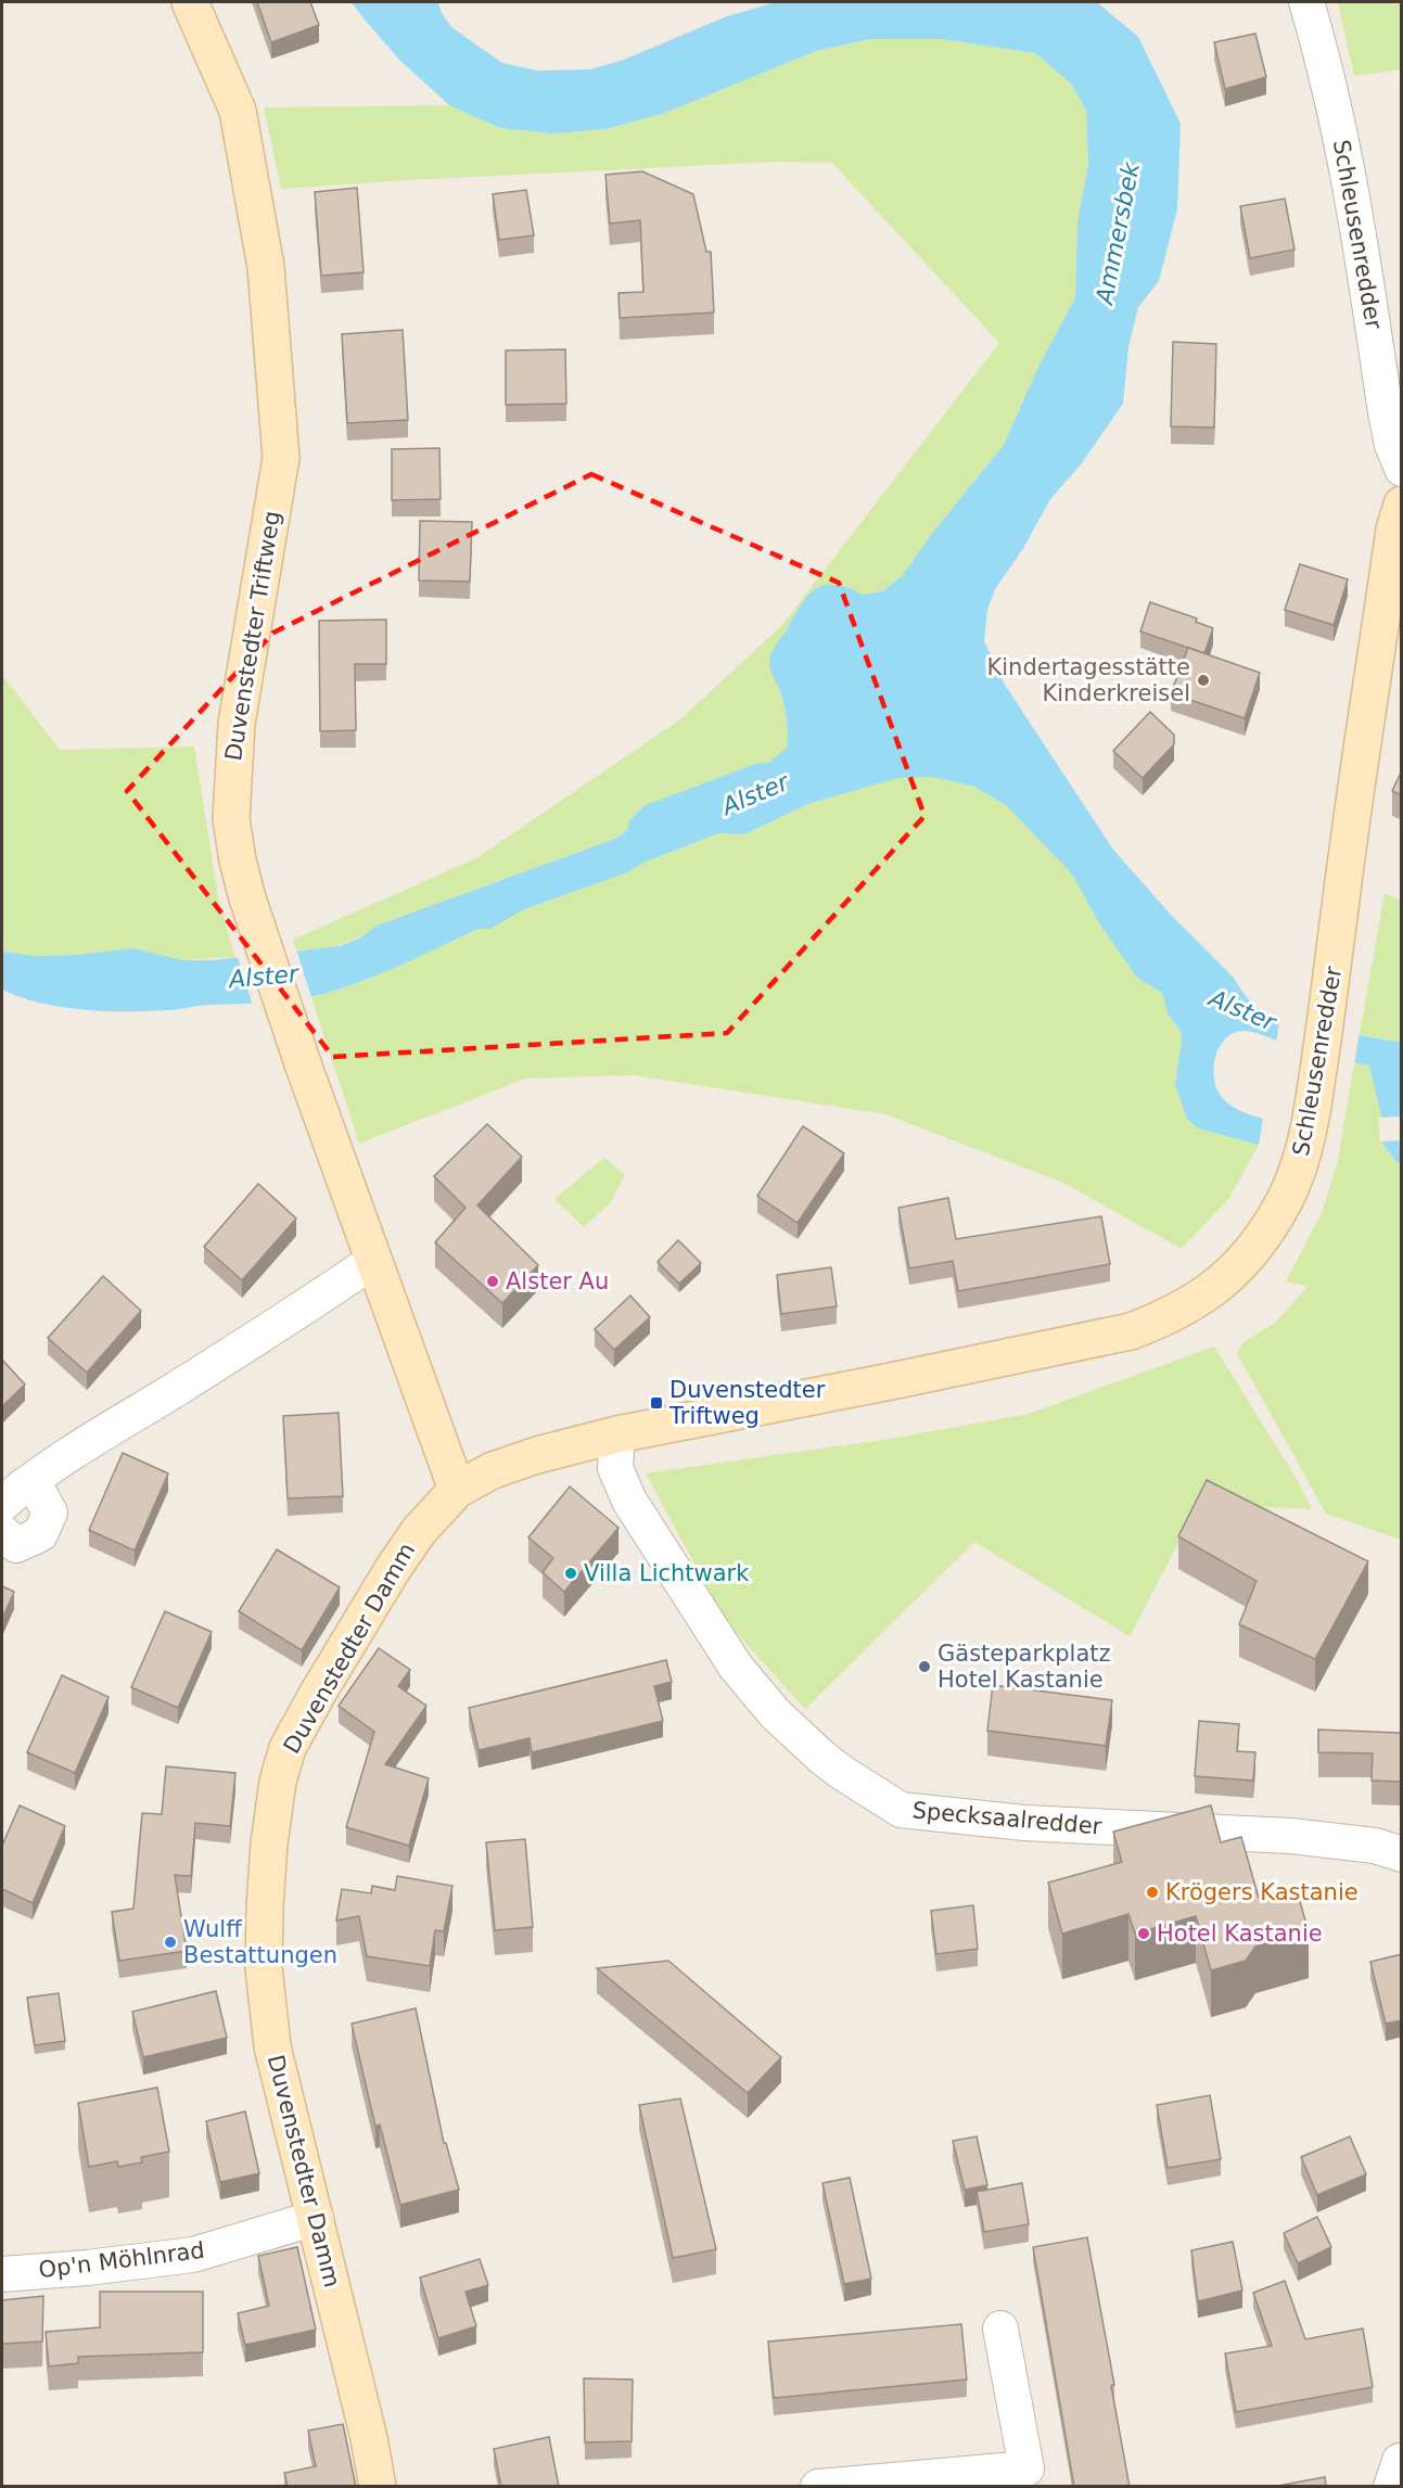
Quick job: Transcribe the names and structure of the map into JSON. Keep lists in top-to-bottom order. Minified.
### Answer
{"streets":{"street":["Schleusenredder","Duvenstedter Triftweg","Duvenstedter Damm","Specksaalredder","Op'n Möhlnrad"]},"crossings":[["Schleusenredder","Duvenstedter Damm"],["Schleusenredder","Specksaalredder"],["Duvenstedter Triftweg","Duvenstedter Damm"],["Duvenstedter Damm","Specksaalredder"],["Duvenstedter Damm","Op'n Möhlnrad"]],"water":["Ammersbek","Alster"],"places":{"other":["Kindertagesstätte Kinderkreisel","Alster Au","Villa Lichtwark","Gästeparkplatz Hotel Kastanie","Krögers Kastanie","Hotel Kastanie","Wulff Bestattungen"],"transit":["Duvenstedter Triftweg"]}}
